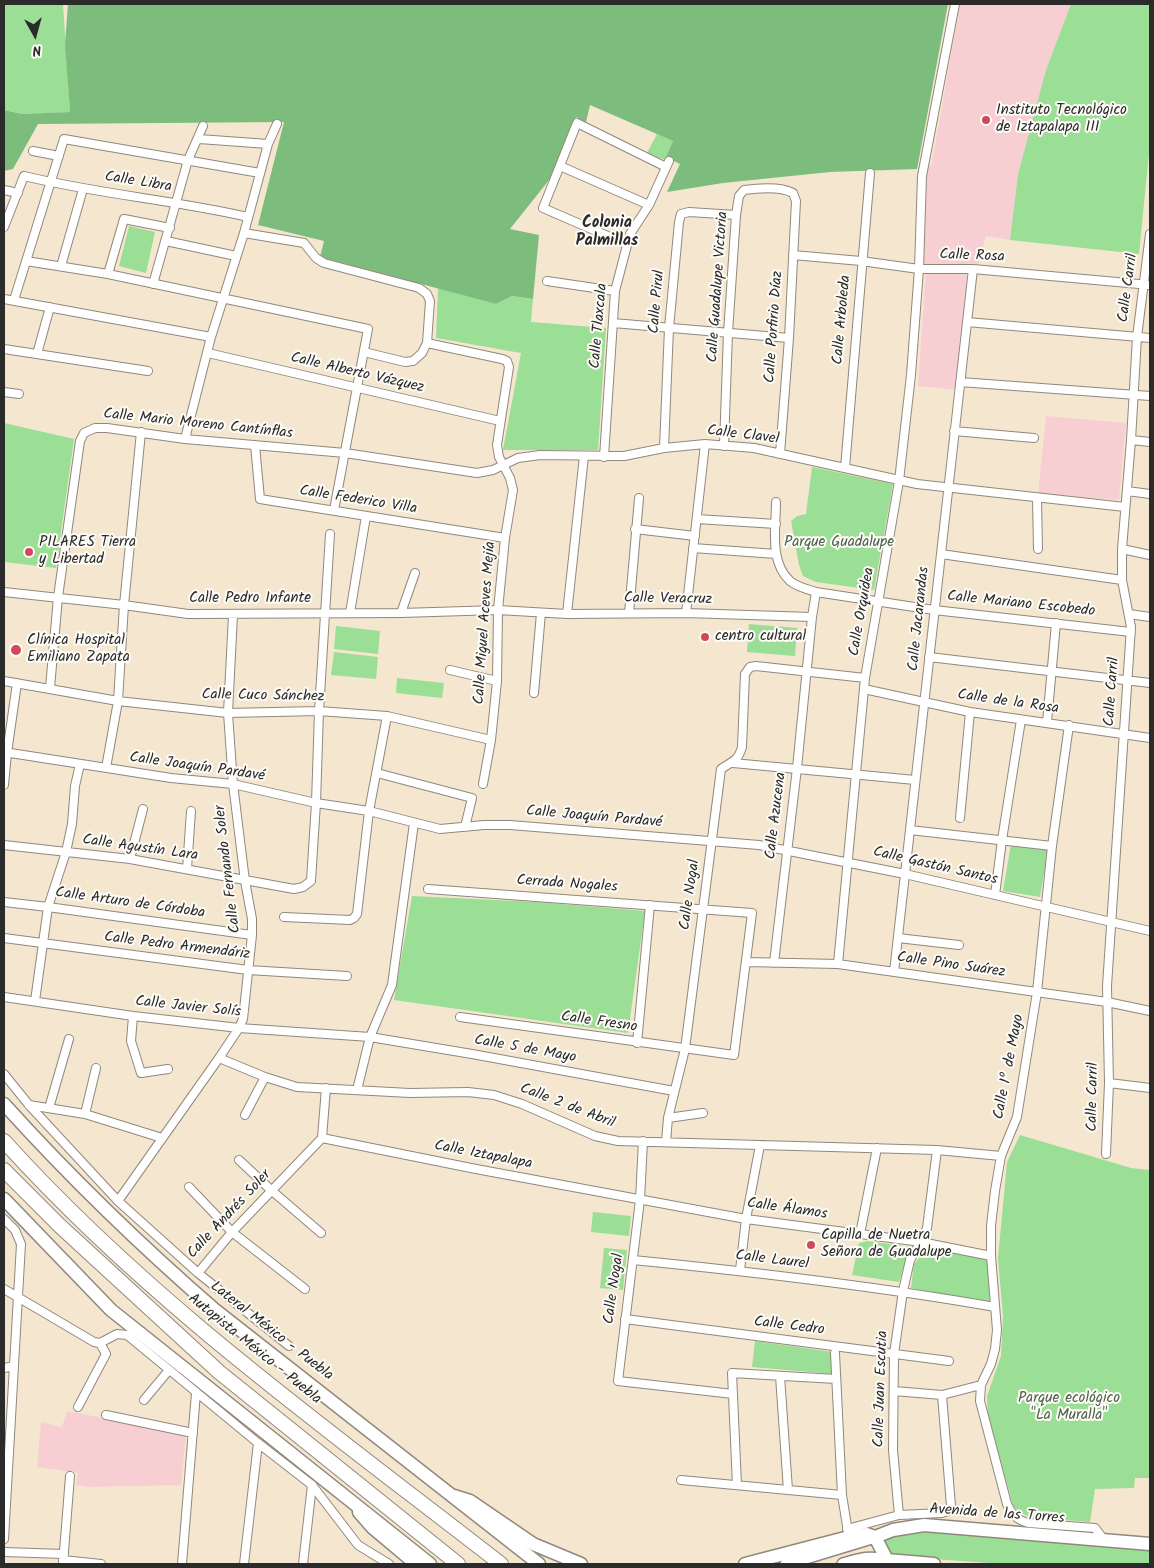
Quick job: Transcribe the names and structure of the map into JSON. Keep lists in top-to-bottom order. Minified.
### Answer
{"streets":{"highway":["Autopista México - Puebla"],"main road":["Lateral México - Puebla","Avenida de las Torres"],"street":["Calle Libra","Calle Rosa","Calle Guadalupe Victoria","Calle Carril","Calle Pirul","Calle Arboleda","Calle Tlaxcala","Calle Porfirio Díaz","Calle Alberto Vázquez","Calle Mario Moreno Cantínflas","Calle Clavel","Calle Federico Villa","Calle Pedro Infante","Calle Veracruz","Calle Mariano Escobedo","Calle Orquídea","Calle Jacarandas","Calle Miguel Aceves Mejía","Calle Cuco Sánchez","Calle de la Rosa","Calle Joaquín Pardavé","Calle Azucena","Calle Agustín Lara","Calle Gastón Santos","Calle Fernando Soler","Cerrada Nogales","Calle Nogal","Calle Arturo de Córdoba","Calle Pedro Armendáriz","Calle Pino Suárez","Calle Javier Solís","Calle Fresno","Calle 5 de Mayo","Calle 1º de Mayo","Calle 2 de Abril","Calle Iztapalapa","Calle Álamos","Calle Andrés Soler","Calle Laurel","Calle Cedro","Calle Juan Escutia"]},"crossings":[["Calle Rosa","Calle Carril"],["Calle Rosa","Calle Arboleda"],["Calle Rosa","Calle Porfirio Díaz"],["Calle Rosa","Calle Orquídea"],["Calle Rosa","Calle Jacarandas"],["Calle Guadalupe Victoria","Calle Pirul"],["Calle Guadalupe Victoria","Calle Porfirio Díaz"],["Calle Guadalupe Victoria","Calle Clavel"],["Calle Carril","Calle Clavel"],["Calle Carril","Calle Mariano Escobedo"],["Calle Carril","Calle de la Rosa"],["Calle Carril","Calle Gastón Santos"],["Calle Carril","Calle Pino Suárez"],["Calle Pirul","Calle Clavel"],["Calle Arboleda","Calle Clavel"],["Calle Tlaxcala","Calle Clavel"],["Calle Porfirio Díaz","Calle Clavel"],["Calle Alberto Vázquez","Calle Miguel Aceves Mejía"],["Calle Mario Moreno Cantínflas","Calle Clavel"],["Calle Mario Moreno Cantínflas","Calle Federico Villa"],["Calle Mario Moreno Cantínflas","Calle Pedro Infante"],["Calle Mario Moreno Cantínflas","Calle Miguel Aceves Mejía"],["Calle Mario Moreno Cantínflas","Calle Cuco Sánchez"],["Calle Clavel","Calle Orquídea"],["Calle Clavel","Calle Jacarandas"],["Calle Clavel","Calle Miguel Aceves Mejía"],["Calle Federico Villa","Calle Miguel Aceves Mejía"],["Calle Pedro Infante","Calle Veracruz"],["Calle Pedro Infante","Calle Miguel Aceves Mejía"],["Calle Pedro Infante","Calle Fernando Soler"],["Calle Veracruz","Calle Miguel Aceves Mejía"],["Calle Veracruz","Calle Azucena"],["Calle Mariano Escobedo","Calle Orquídea"],["Calle Mariano Escobedo","Calle Jacarandas"],["Calle Orquídea","Calle de la Rosa"],["Calle Orquídea","Calle Gastón Santos"],["Calle Orquídea","Calle Pino Suárez"],["Calle Jacarandas","Calle de la Rosa"],["Calle Jacarandas","Calle Gastón Santos"],["Calle Jacarandas","Calle Pino Suárez"],["Calle Miguel Aceves Mejía","Calle Cuco Sánchez"],["Calle Cuco Sánchez","Calle Fernando Soler"],["Calle de la Rosa","Calle 1º de Mayo"],["Calle Joaquín Pardavé","Calle Agustín Lara"],["Calle Joaquín Pardavé","Calle Gastón Santos"],["Calle Joaquín Pardavé","Calle Fernando Soler"],["Calle Joaquín Pardavé","Calle Nogal"],["Calle Azucena","Calle Gastón Santos"],["Calle Azucena","Calle Nogal"],["Calle Azucena","Calle Pino Suárez"],["Calle Agustín Lara","Calle Fernando Soler"],["Calle Gastón Santos","Calle Nogal"],["Calle Gastón Santos","Calle 1º de Mayo"],["Calle Fernando Soler","Calle Arturo de Córdoba"],["Calle Fernando Soler","Calle Pedro Armendáriz"],["Calle Fernando Soler","Calle Javier Solís"],["Calle Fernando Soler","Calle 2 de Abril"],["Calle Fernando Soler","Calle Andrés Soler"],["Cerrada Nogales","Calle Nogal"],["Cerrada Nogales","Calle Pino Suárez"],["Cerrada Nogales","Calle Fresno"],["Calle Nogal","Calle Fresno"],["Calle Nogal","Calle 5 de Mayo"],["Calle Nogal","Calle 2 de Abril"],["Calle Nogal","Calle Iztapalapa"],["Calle Nogal","Calle Álamos"],["Calle Nogal","Calle Laurel"],["Calle Nogal","Calle Cedro"],["Calle Pino Suárez","Calle Fresno"],["Calle Pino Suárez","Calle 1º de Mayo"],["Calle Javier Solís","Calle 5 de Mayo"],["Calle 1º de Mayo","Calle 2 de Abril"],["Calle 1º de Mayo","Calle Álamos"],["Calle 1º de Mayo","Calle Laurel"],["Calle 1º de Mayo","Avenida de las Torres"],["Calle 2 de Abril","Calle Juan Escutia"],["Calle Iztapalapa","Calle Álamos"],["Calle Iztapalapa","Calle Andrés Soler"],["Calle Álamos","Calle Juan Escutia"],["Calle Laurel","Calle Juan Escutia"],["Calle Cedro","Calle Juan Escutia"]],"districts":["Colonia Palmillas"],"parks":["Parque Guadalupe","Parque ecológico \"La Muralla\""],"places":["Instituto Tecnológico de Iztapalapa III","PILARES Tierra y Libertad","centro cultural","Clínica Hospital Emiliano Zapata","Capilla de Nuetra Señora de Guadalupe"],"north":"bottom"}
